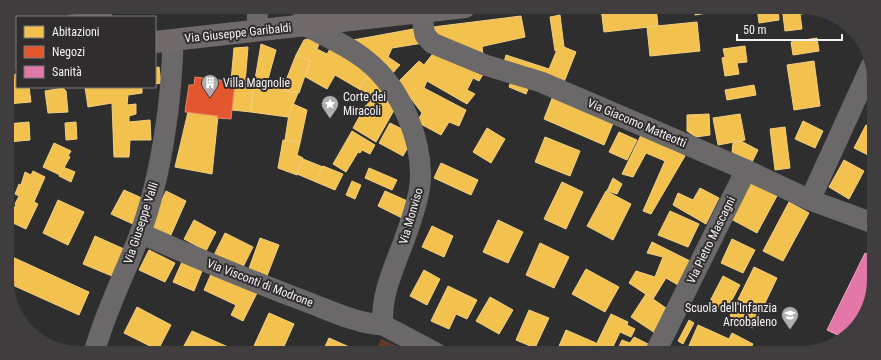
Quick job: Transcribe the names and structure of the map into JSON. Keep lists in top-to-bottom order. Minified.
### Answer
{"streets":{"main road":["Via Giuseppe Garibaldi"],"street":["Via Giacomo Matteotti","Via Monviso","Via Giuseppe Valli","Via Pietro Mascagni","Via Visconti di Modrone"]},"crossings":[["Via Giuseppe Garibaldi","Via Monviso"],["Via Giuseppe Garibaldi","Via Giuseppe Valli"],["Via Giacomo Matteotti","Via Pietro Mascagni"],["Via Monviso","Via Visconti di Modrone"],["Via Giuseppe Valli","Via Visconti di Modrone"]],"places":{"building":["Villa Magnolie"],"place":["Corte dei Miracoli"],"school or university":["Scuola dell'Infanzia Arcobaleno"]},"legend":["Abitazioni","Negozi","Sanità"],"scale_bar":"50 m"}
